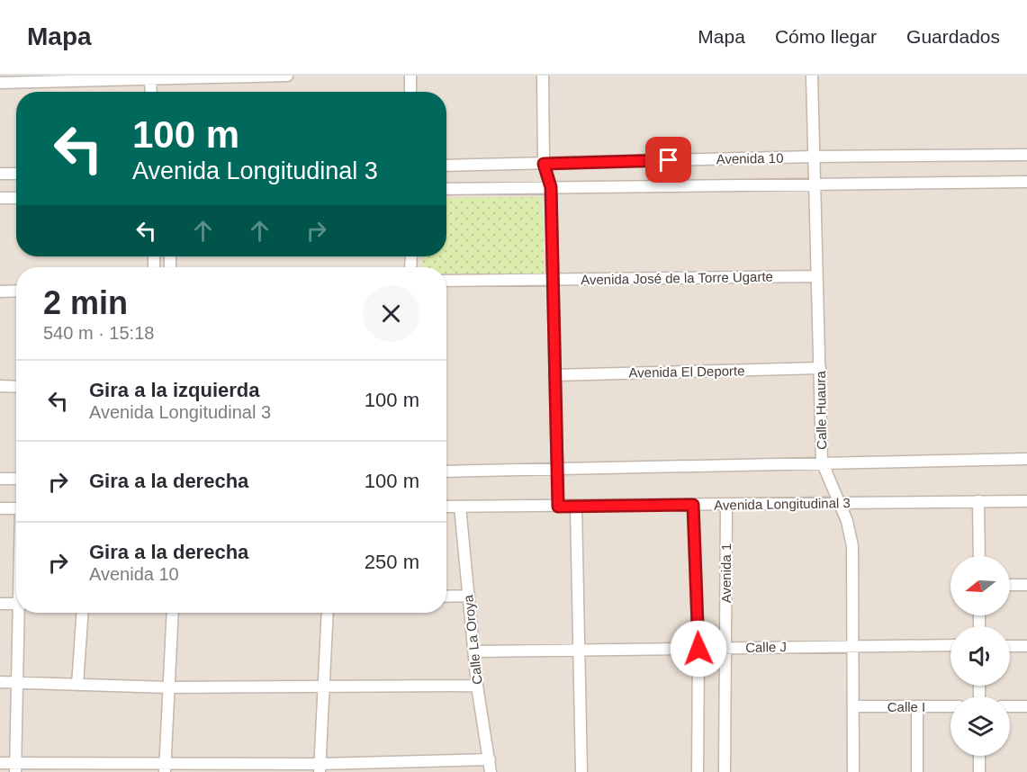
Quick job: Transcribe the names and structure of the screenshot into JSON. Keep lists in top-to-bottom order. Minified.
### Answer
{"streets":{"street":["Avenida 10","Avenida José de la Torre Ugarte","Avenida El Deporte","Calle Huaura","Avenida Longitudinal 3","Avenida 1","Calle La Oroya","Calle J","Calle I"]},"crossings":[["Avenida 10","Calle Huaura"],["Avenida José de la Torre Ugarte","Calle Huaura"],["Avenida El Deporte","Calle Huaura"],["Calle Huaura","Avenida Longitudinal 3"],["Calle Huaura","Calle J"],["Calle Huaura","Calle I"],["Avenida Longitudinal 3","Avenida 1"],["Avenida Longitudinal 3","Calle La Oroya"],["Avenida 1","Calle J"],["Calle La Oroya","Calle J"]],"north":"left","page":{"header":"Mapa","nav":["Mapa","Cómo llegar","Guardados"],"turn":["100 m","Avenida Longitudinal 3"],"heading":["2 min","540 m · 15:18"],"list":[{"name":"Gira a la izquierda","note":"Avenida Longitudinal 3","value":"100 m"},{"name":"Gira a la derecha","value":"100 m"},{"name":"Gira a la derecha","note":"Avenida 10","value":"250 m"}]}}
